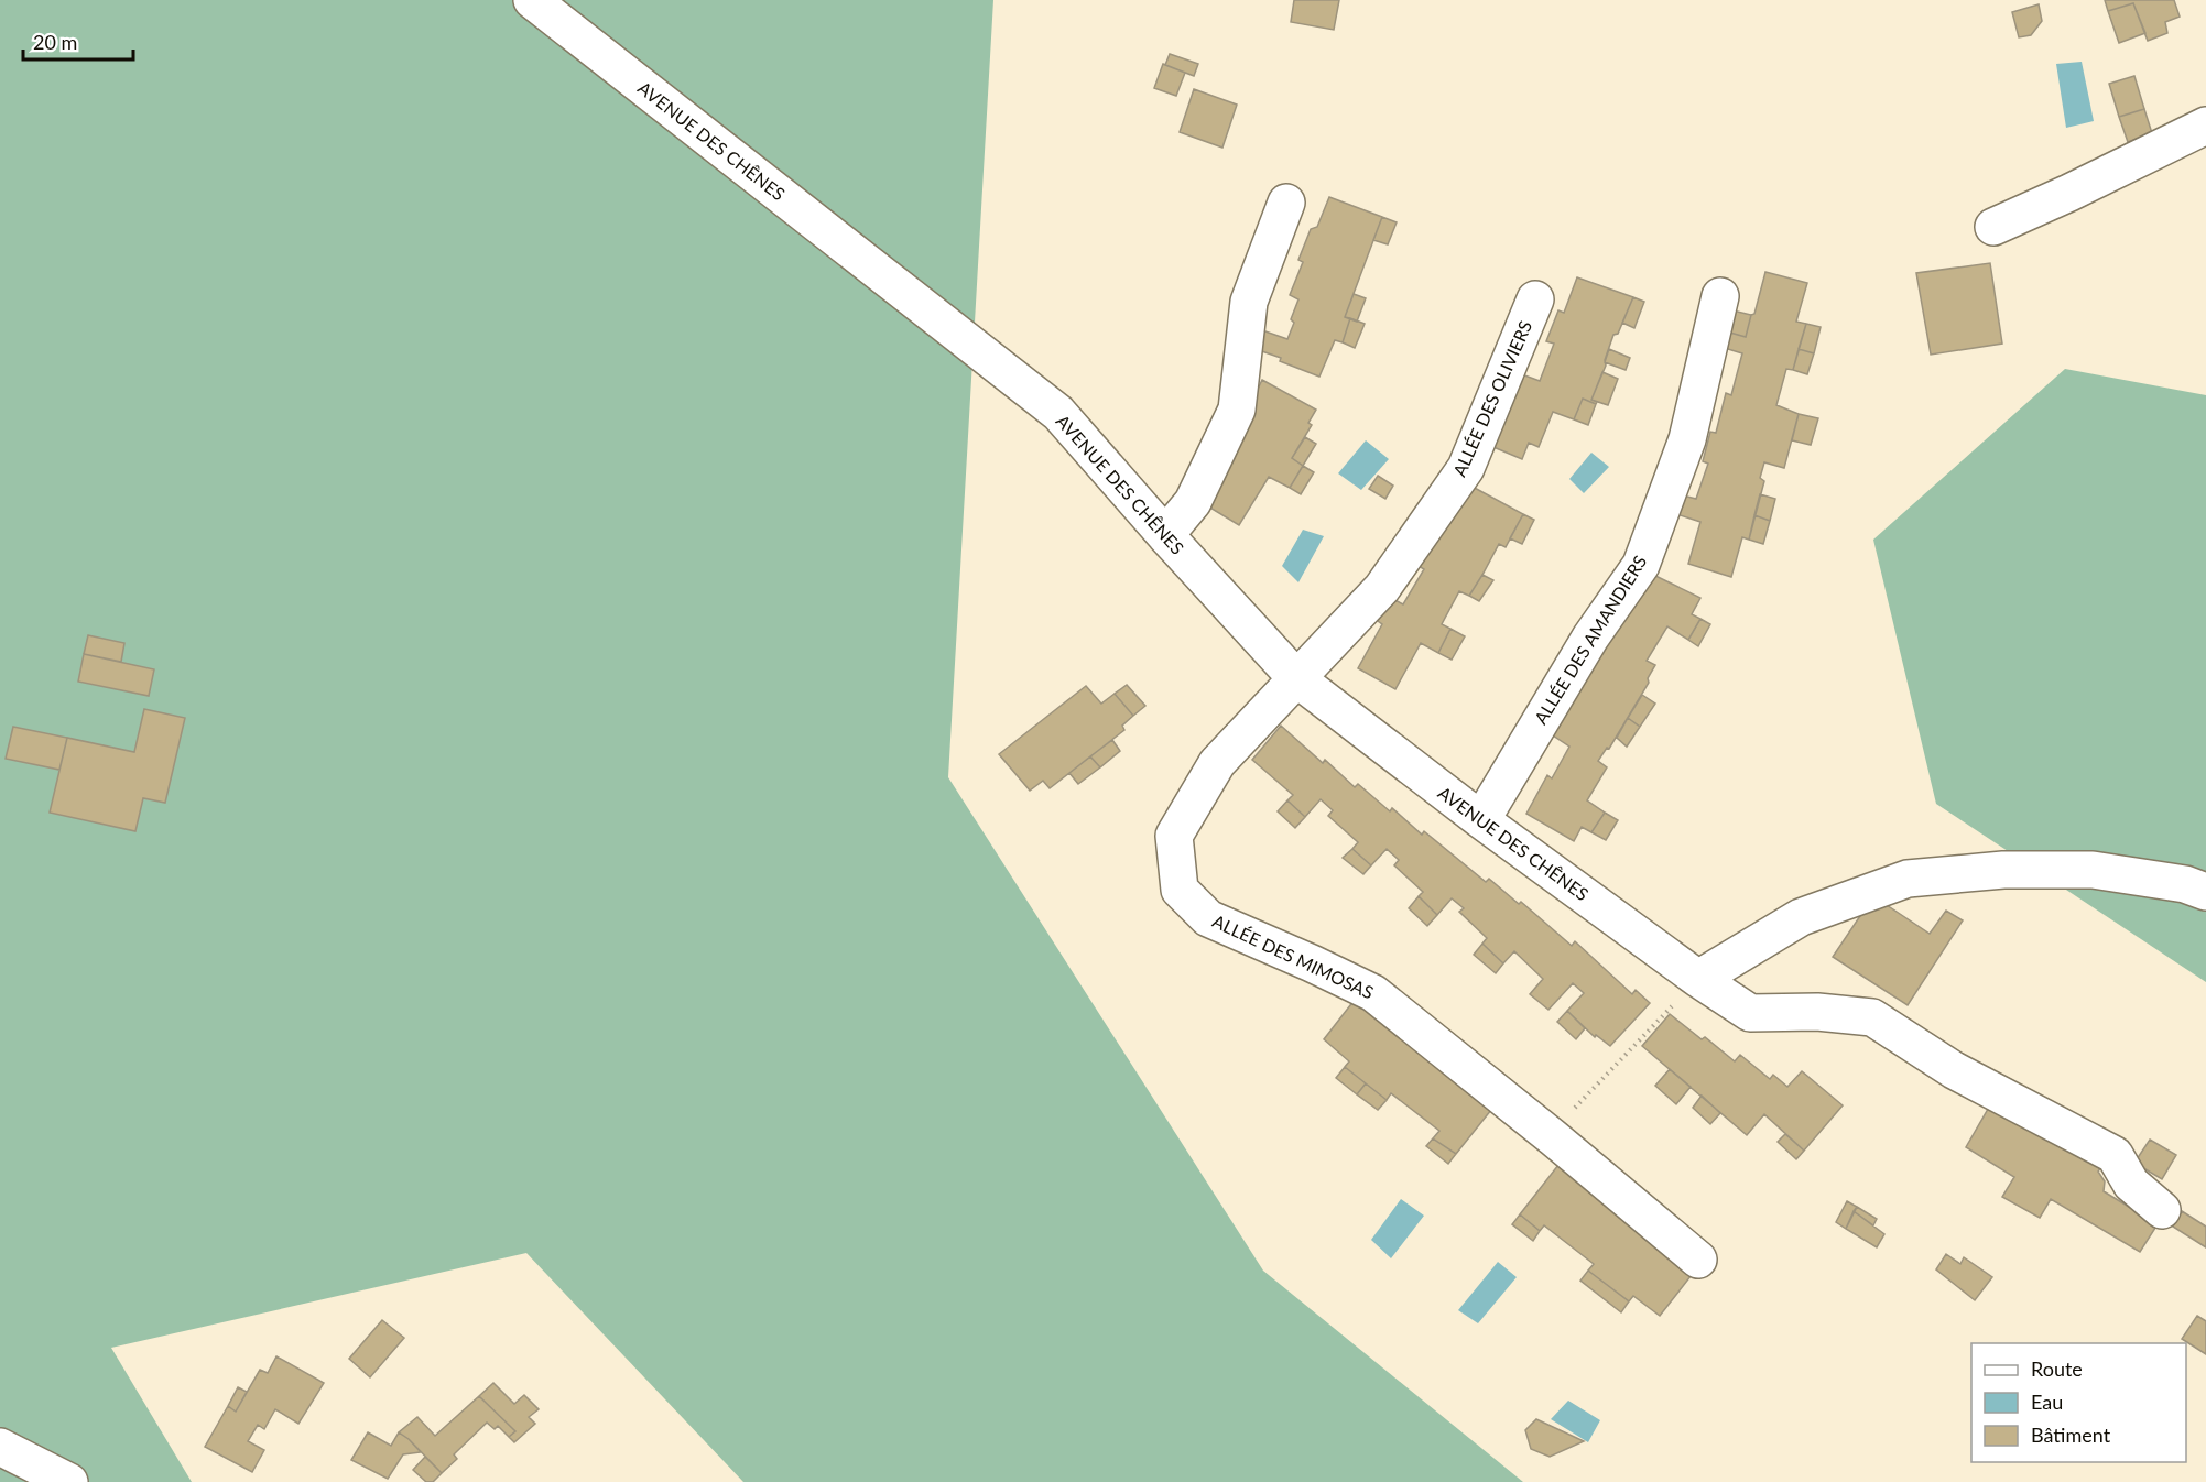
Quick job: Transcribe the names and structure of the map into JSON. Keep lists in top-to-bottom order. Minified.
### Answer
{"streets":{"street":["AVENUE DES CHÊNES","ALLÉE DES OLIVIERS","ALLÉE DES AMANDIERS","ALLÉE DES MIMOSAS"]},"crossings":[["AVENUE DES CHÊNES","ALLÉE DES OLIVIERS"],["AVENUE DES CHÊNES","ALLÉE DES AMANDIERS"],["AVENUE DES CHÊNES","ALLÉE DES MIMOSAS"],["ALLÉE DES OLIVIERS","ALLÉE DES MIMOSAS"]],"legend":["Route","Eau","Bâtiment"],"scale_bar":"20 m"}
